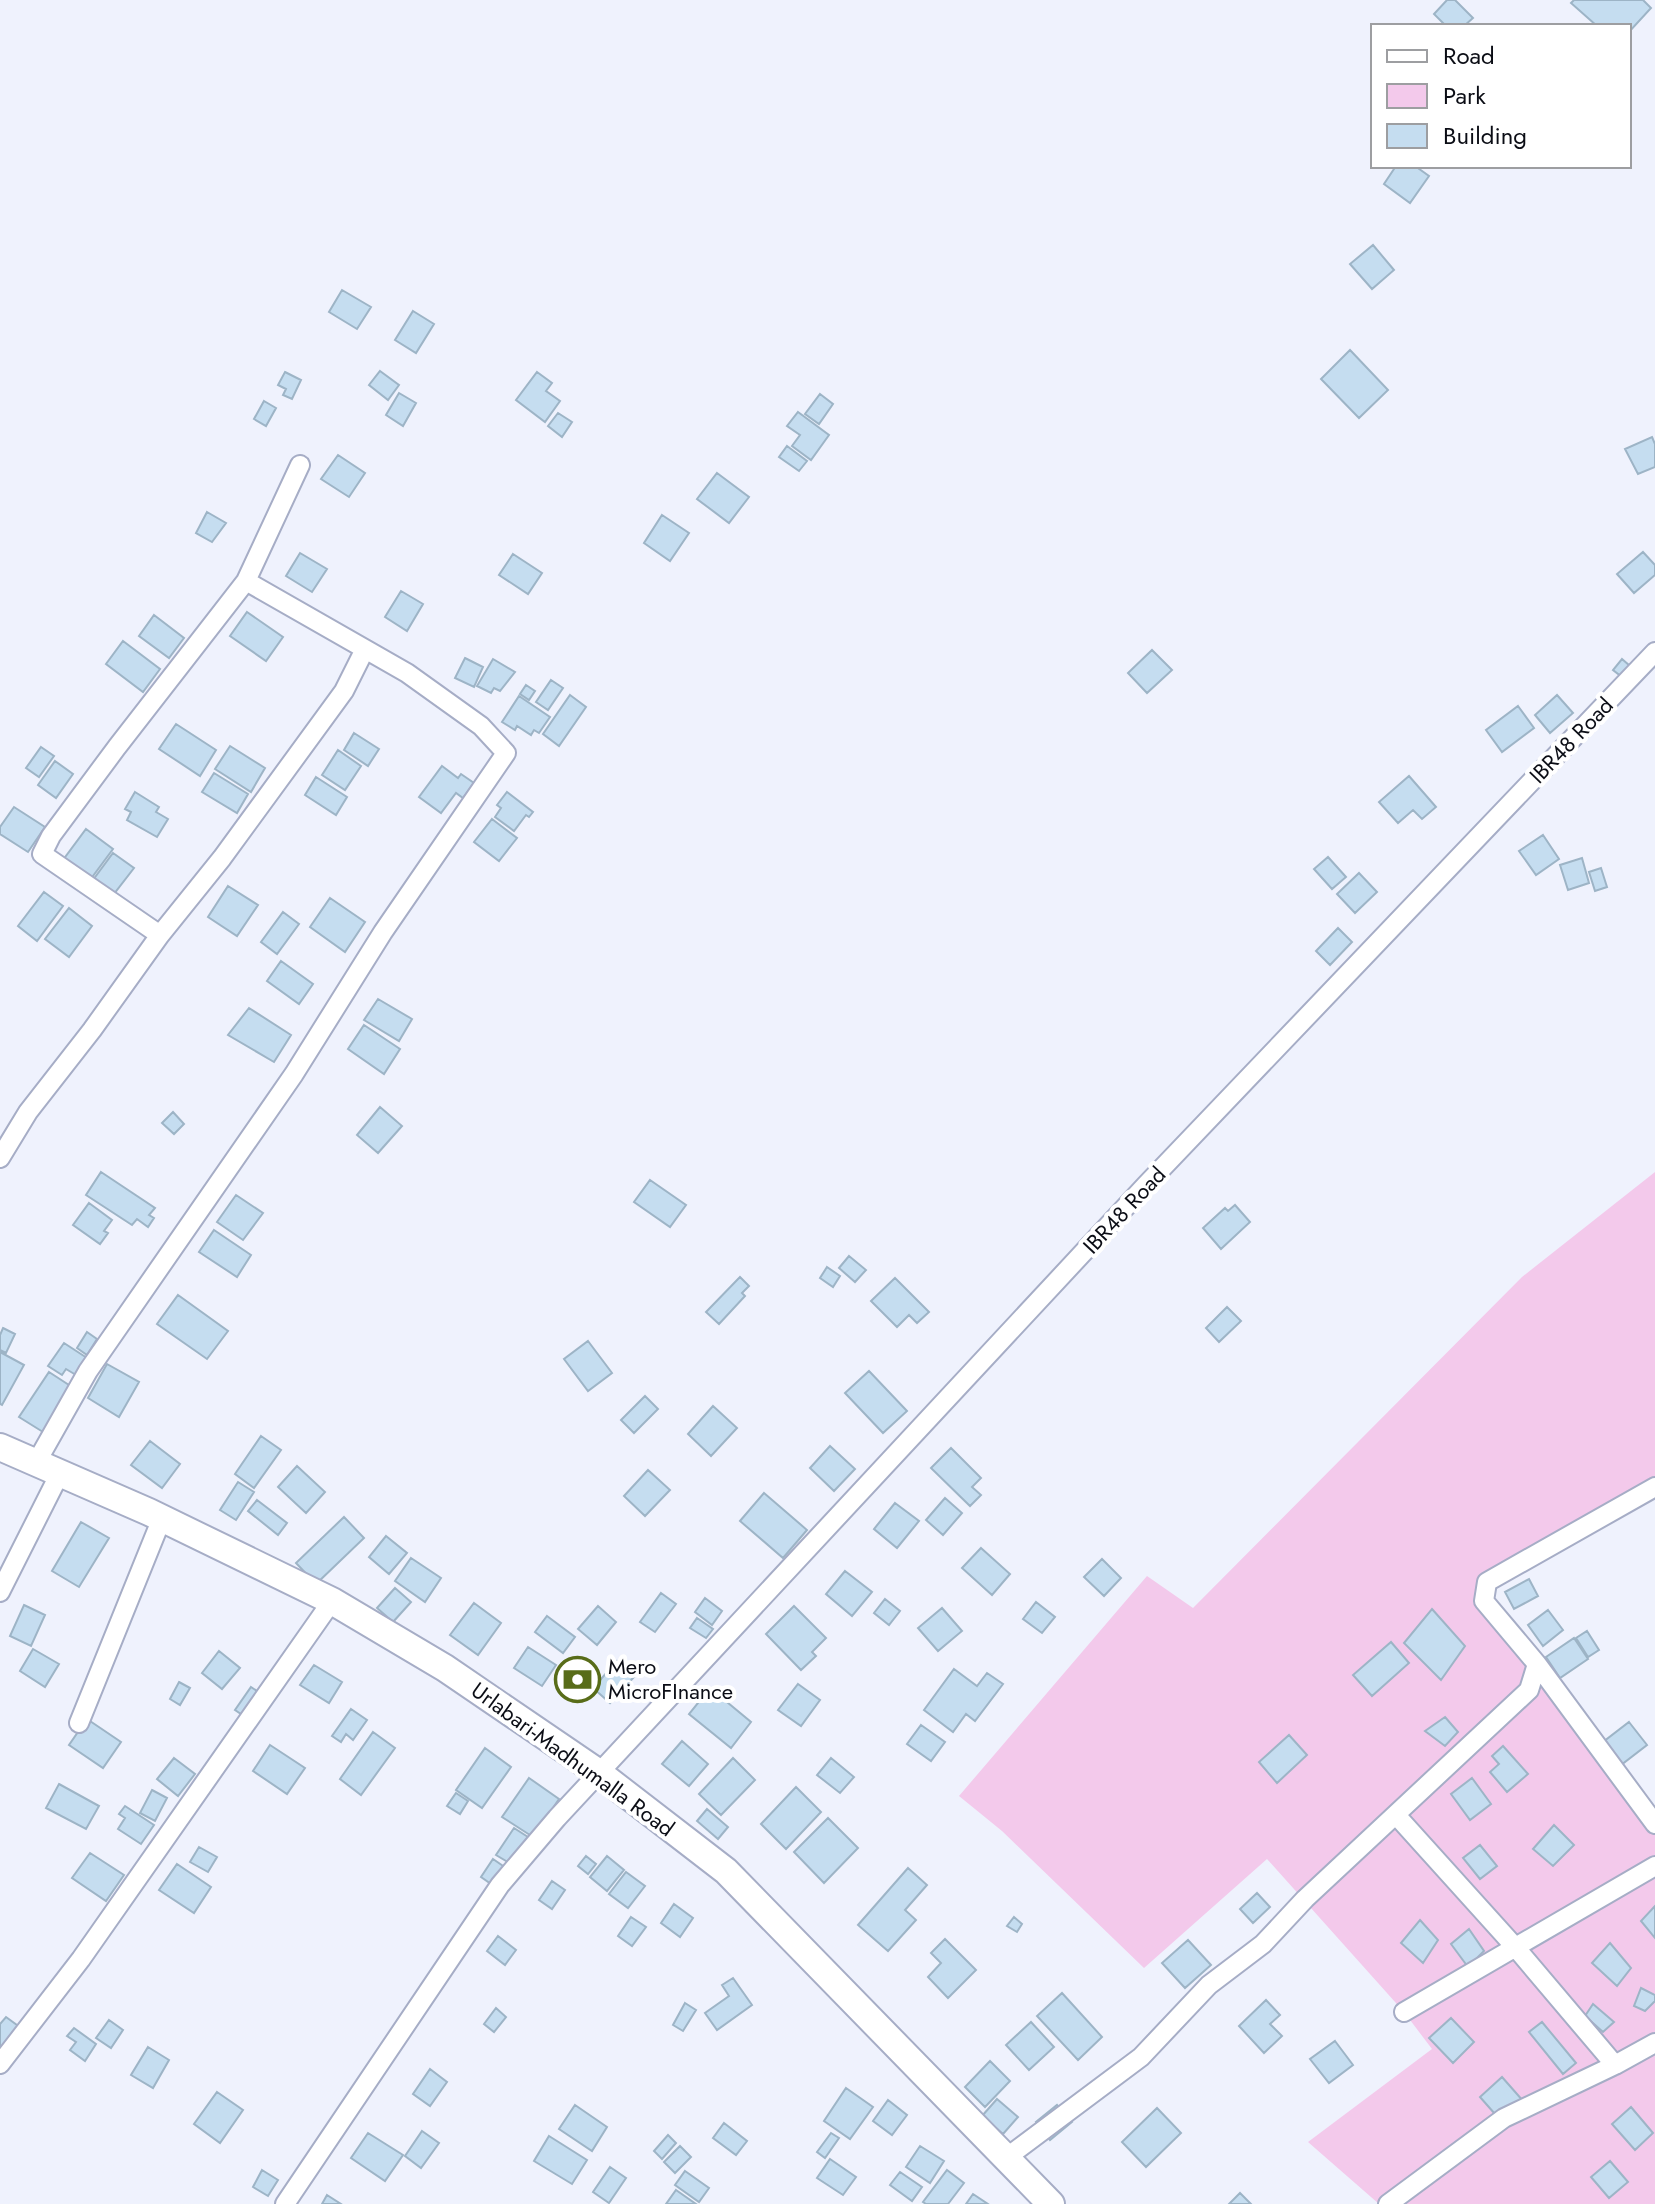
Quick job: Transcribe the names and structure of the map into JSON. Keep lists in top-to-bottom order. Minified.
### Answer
{"streets":{"main road":["Urlabari-Madhumalla Road"],"street":["IBR48 Road"]},"crossings":[["IBR48 Road","Urlabari-Madhumalla Road"]],"places":{"bank":["Mero MicroFInance"]},"legend":["Road","Park","Building"]}
